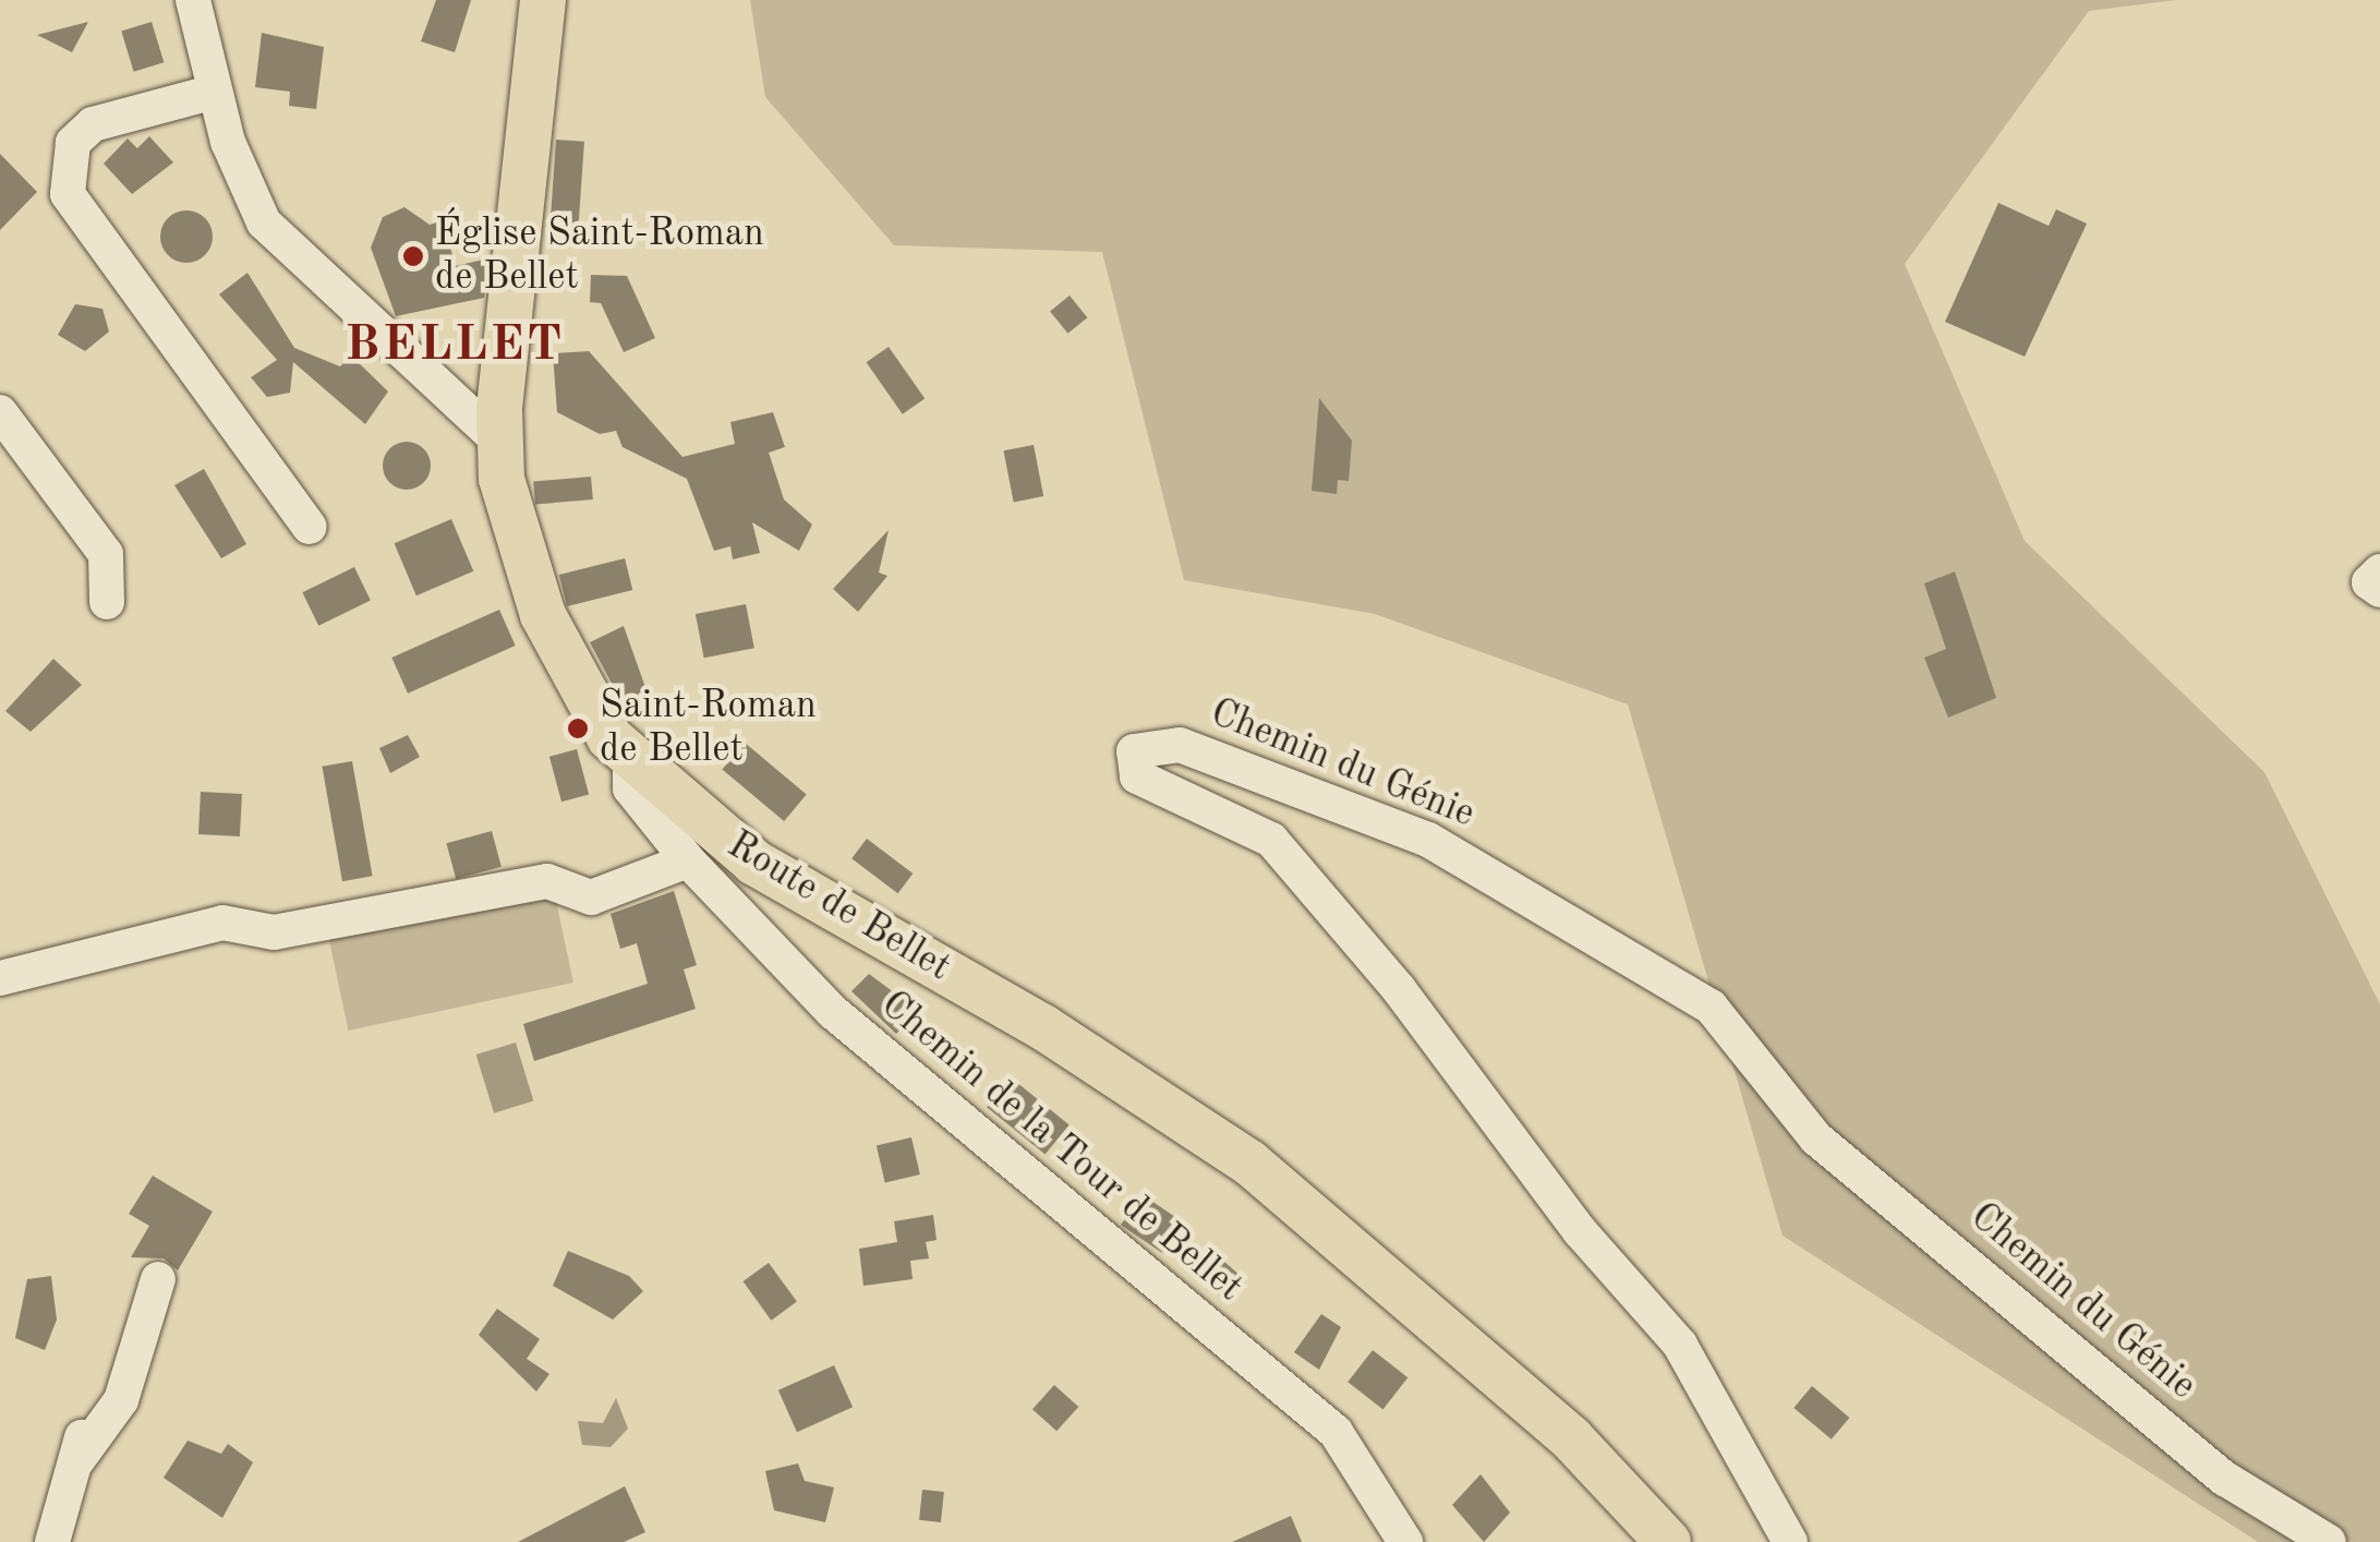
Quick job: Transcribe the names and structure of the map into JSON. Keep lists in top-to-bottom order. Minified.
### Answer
{"streets":{"main road":["Route de Bellet"],"street":["Chemin du Génie","Chemin de la Tour de Bellet"]},"crossings":[["Route de Bellet","Chemin de la Tour de Bellet"]],"districts":["BELLET"],"places":["Église Saint-Roman de Bellet","Saint-Roman de Bellet"]}
